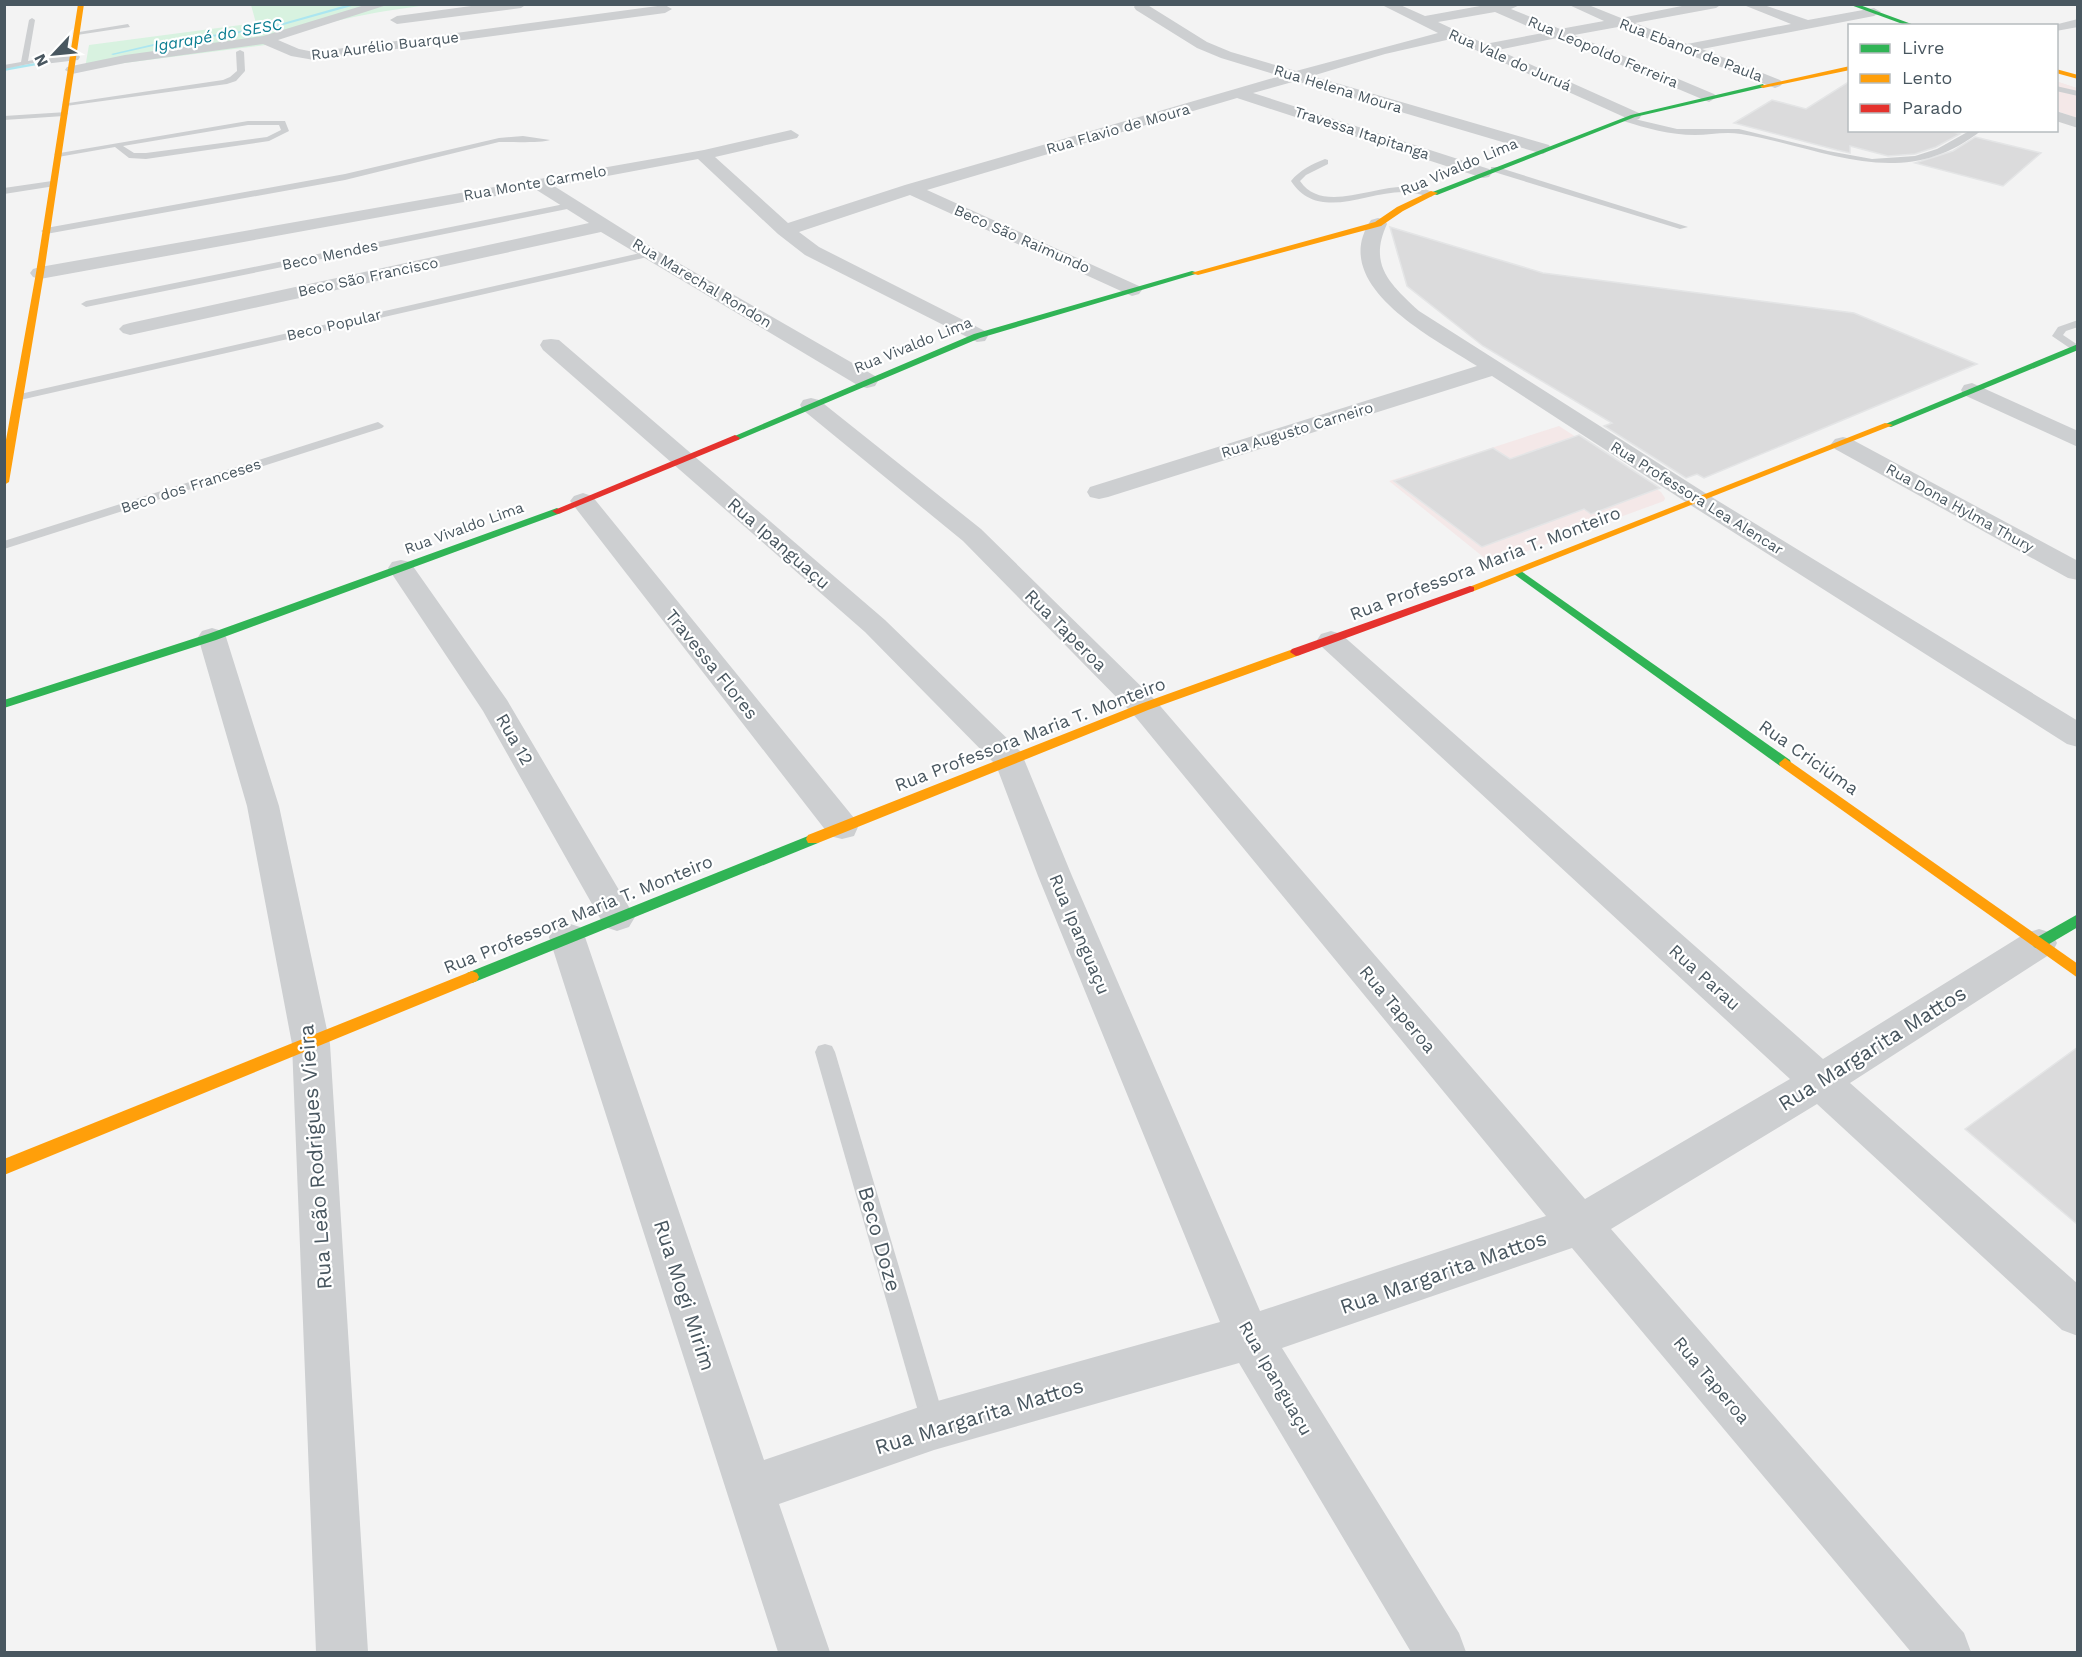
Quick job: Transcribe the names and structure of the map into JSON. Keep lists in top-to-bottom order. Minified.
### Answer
{"streets":{"street":["Rua Aurélio Buarque","Rua Ebanor de Paula","Rua Leopoldo Ferreira","Rua Vale do Juruá","Rua Helena Moura","Rua Flavio de Moura","Travessa Itapitanga","Rua Vivaldo Lima","Rua Monte Carmelo","Beco São Raimundo","Beco São Francisco","Rua Marechal Rondon","Rua Augusto Carneiro","Rua Professora Lea Alencar","Rua Dona Hylma Thury","Rua Ipanguaçu","Rua Professora Maria T. Monteiro","Rua Taperoa","Travessa Flores","Rua 12","Rua Criciúma","Rua Parau","Rua Margarita Mattos","Rua Leão Rodrigues Vieira","Rua Mogi Mirim"],"lane":["Beco Mendes","Beco Popular","Beco dos Franceses","Beco Doze"]},"crossings":[["Rua Ebanor de Paula","Rua Vivaldo Lima"],["Rua Leopoldo Ferreira","Rua Vivaldo Lima"],["Rua Vale do Juruá","Rua Flavio de Moura"],["Rua Vale do Juruá","Rua Vivaldo Lima"],["Rua Helena Moura","Rua Flavio de Moura"],["Rua Helena Moura","Rua Vivaldo Lima"],["Rua Flavio de Moura","Travessa Itapitanga"],["Rua Flavio de Moura","Beco São Raimundo"],["Travessa Itapitanga","Rua Vivaldo Lima"],["Rua Vivaldo Lima","Beco São Raimundo"],["Rua Vivaldo Lima","Rua Marechal Rondon"],["Rua Vivaldo Lima","Rua Professora Lea Alencar"],["Rua Vivaldo Lima","Rua Ipanguaçu"],["Rua Vivaldo Lima","Rua Taperoa"],["Rua Vivaldo Lima","Travessa Flores"],["Rua Vivaldo Lima","Rua 12"],["Rua Vivaldo Lima","Rua Leão Rodrigues Vieira"],["Rua Monte Carmelo","Rua Marechal Rondon"],["Beco Mendes","Rua Marechal Rondon"],["Beco São Francisco","Rua Marechal Rondon"],["Rua Marechal Rondon","Beco Popular"],["Rua Augusto Carneiro","Rua Professora Lea Alencar"],["Rua Professora Lea Alencar","Rua Professora Maria T. Monteiro"],["Rua Dona Hylma Thury","Rua Professora Maria T. Monteiro"],["Rua Ipanguaçu","Rua Professora Maria T. Monteiro"],["Rua Ipanguaçu","Rua Margarita Mattos"],["Rua Professora Maria T. Monteiro","Rua Taperoa"],["Rua Professora Maria T. Monteiro","Travessa Flores"],["Rua Professora Maria T. Monteiro","Rua 12"],["Rua Professora Maria T. Monteiro","Rua Criciúma"],["Rua Professora Maria T. Monteiro","Rua Parau"],["Rua Professora Maria T. Monteiro","Rua Leão Rodrigues Vieira"],["Rua Professora Maria T. Monteiro","Rua Mogi Mirim"],["Rua Taperoa","Rua Margarita Mattos"],["Rua Criciúma","Rua Margarita Mattos"],["Rua Parau","Rua Margarita Mattos"],["Rua Margarita Mattos","Beco Doze"],["Rua Margarita Mattos","Rua Mogi Mirim"]],"water":["Igarapé do SESC"],"legend":["Livre","Lento","Parado"],"north":"bottom left"}
